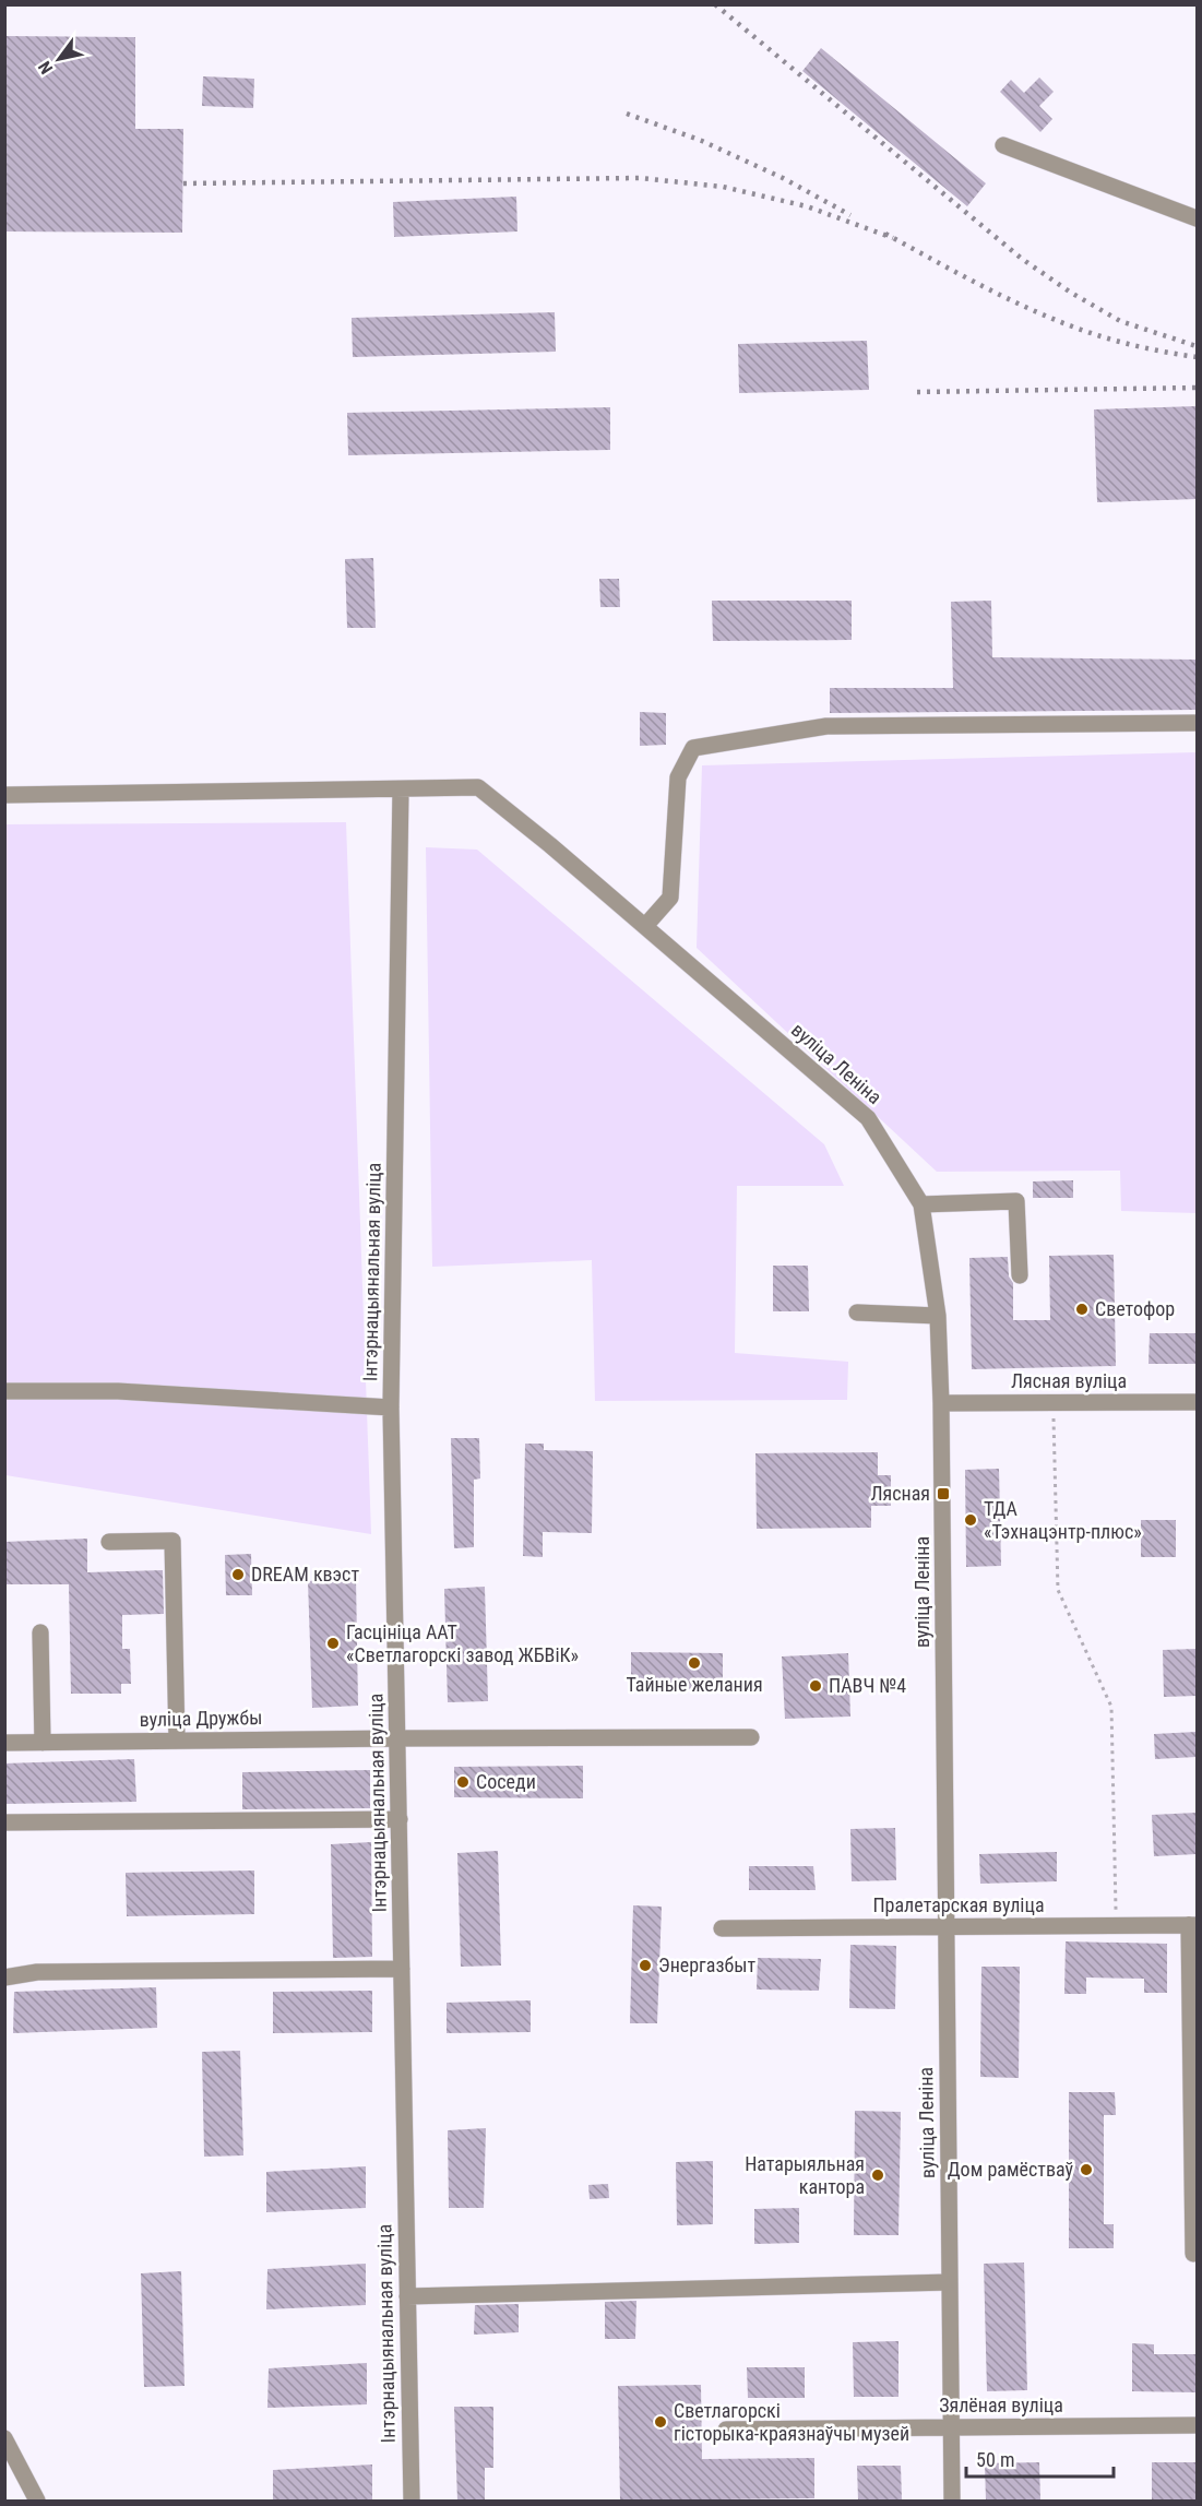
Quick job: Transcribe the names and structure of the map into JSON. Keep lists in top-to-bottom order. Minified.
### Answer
{"streets":{"street":["вуліца Леніна","Інтэрнацыянальная вуліца","Лясная вуліца","вуліца Дружбы","Пралетарская вуліца","Зялёная вуліца"]},"crossings":[["вуліца Леніна","Інтэрнацыянальная вуліца"],["вуліца Леніна","Лясная вуліца"],["вуліца Леніна","Пралетарская вуліца"],["вуліца Леніна","Зялёная вуліца"],["Інтэрнацыянальная вуліца","вуліца Дружбы"]],"places":{"other":["Светофор","ТДА «Тэхнацэнтр-плюс»","DREAM квэст","Гасцініца ААТ «Светлагорскі завод ЖБВіК»","Тайные желания","ПАВЧ №4","Соседи","Энергазбыт","Дом рамёстваў","Натарыяльная кантора","Светлагорскі гісторыка-краязнаўчы музей"],"transit":["Лясная"]},"scale_bar":"50 m","north":"bottom left"}
